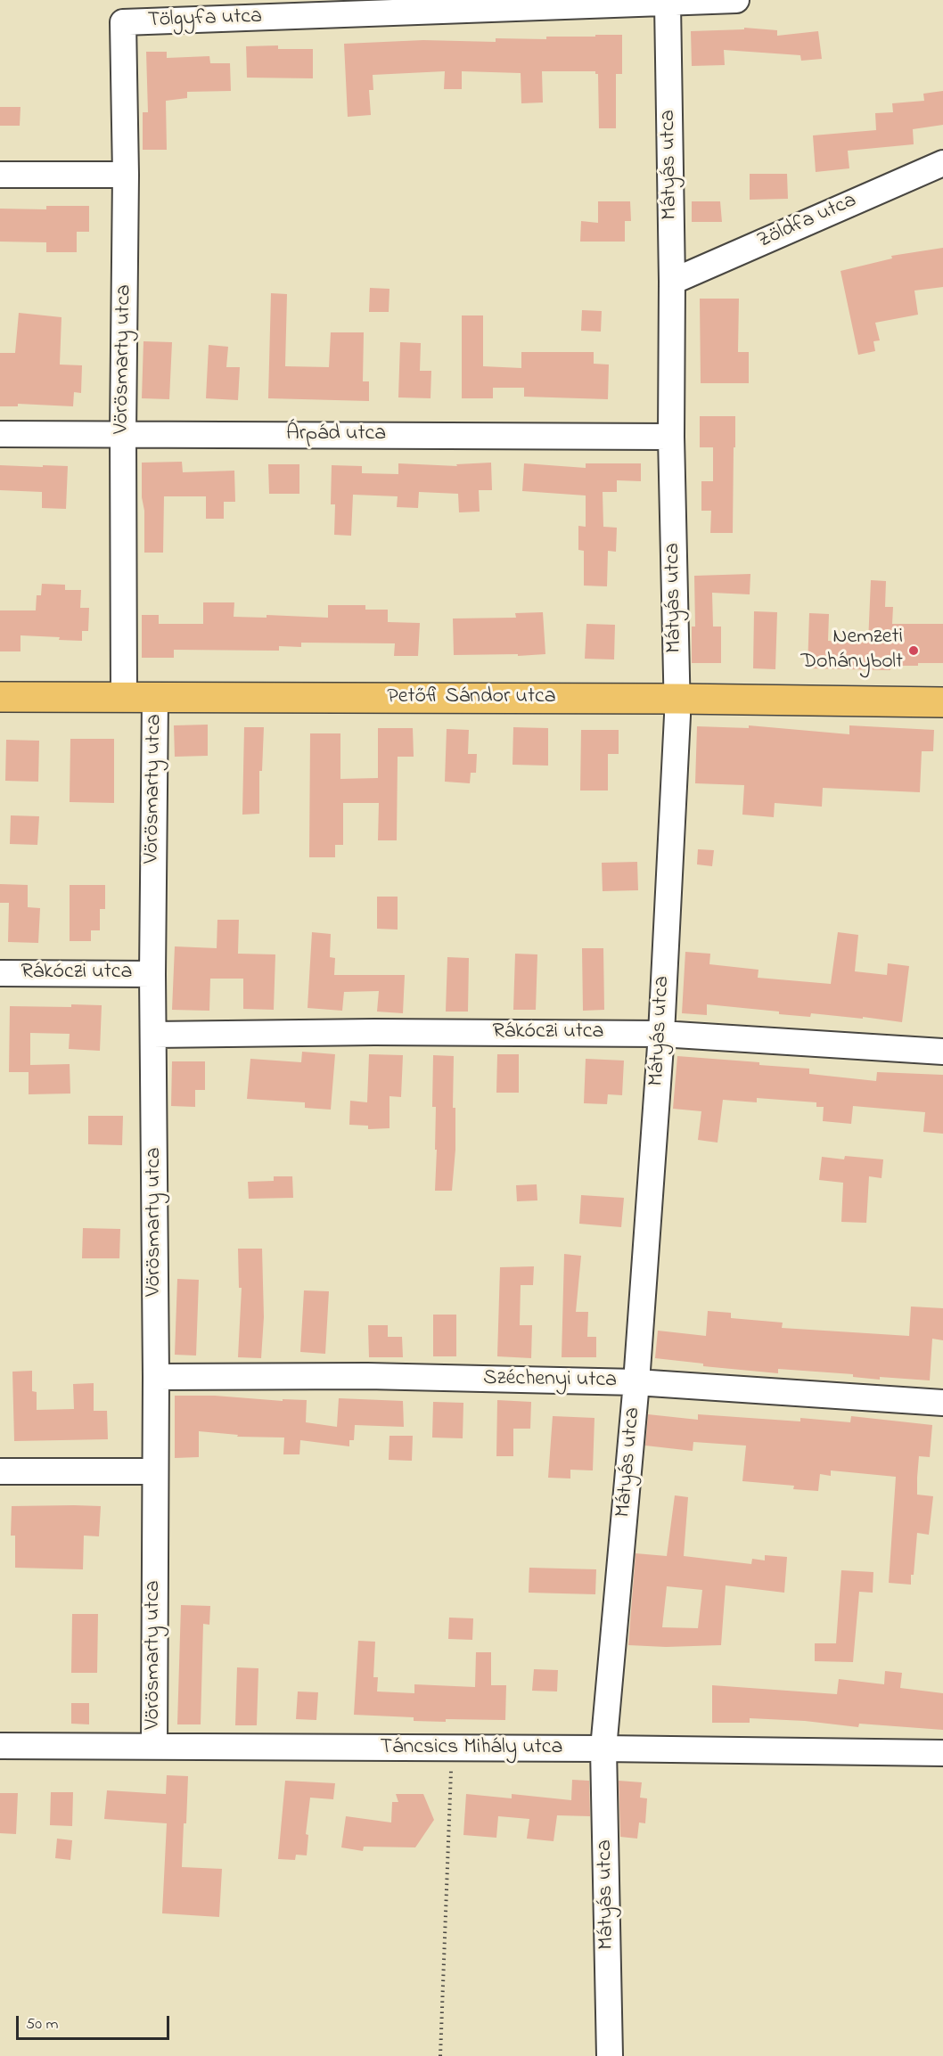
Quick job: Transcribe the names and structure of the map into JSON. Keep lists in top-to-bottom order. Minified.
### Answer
{"streets":{"main road":["Petőfi Sándor utca"],"street":["Tölgyfa utca","Mátyás utca","Zöldfa utca","Vörösmarty utca","Árpád utca","Rákóczi utca","Széchenyi utca","Táncsics Mihály utca"]},"crossings":[["Tölgyfa utca","Mátyás utca"],["Tölgyfa utca","Vörösmarty utca"],["Mátyás utca","Zöldfa utca"],["Mátyás utca","Árpád utca"],["Mátyás utca","Petőfi Sándor utca"],["Mátyás utca","Rákóczi utca"],["Mátyás utca","Széchenyi utca"],["Mátyás utca","Táncsics Mihály utca"],["Vörösmarty utca","Árpád utca"],["Vörösmarty utca","Petőfi Sándor utca"],["Vörösmarty utca","Rákóczi utca"],["Vörösmarty utca","Széchenyi utca"],["Vörösmarty utca","Táncsics Mihály utca"]],"places":["Nemzeti Dohánybolt"],"scale_bar":"50 m"}
